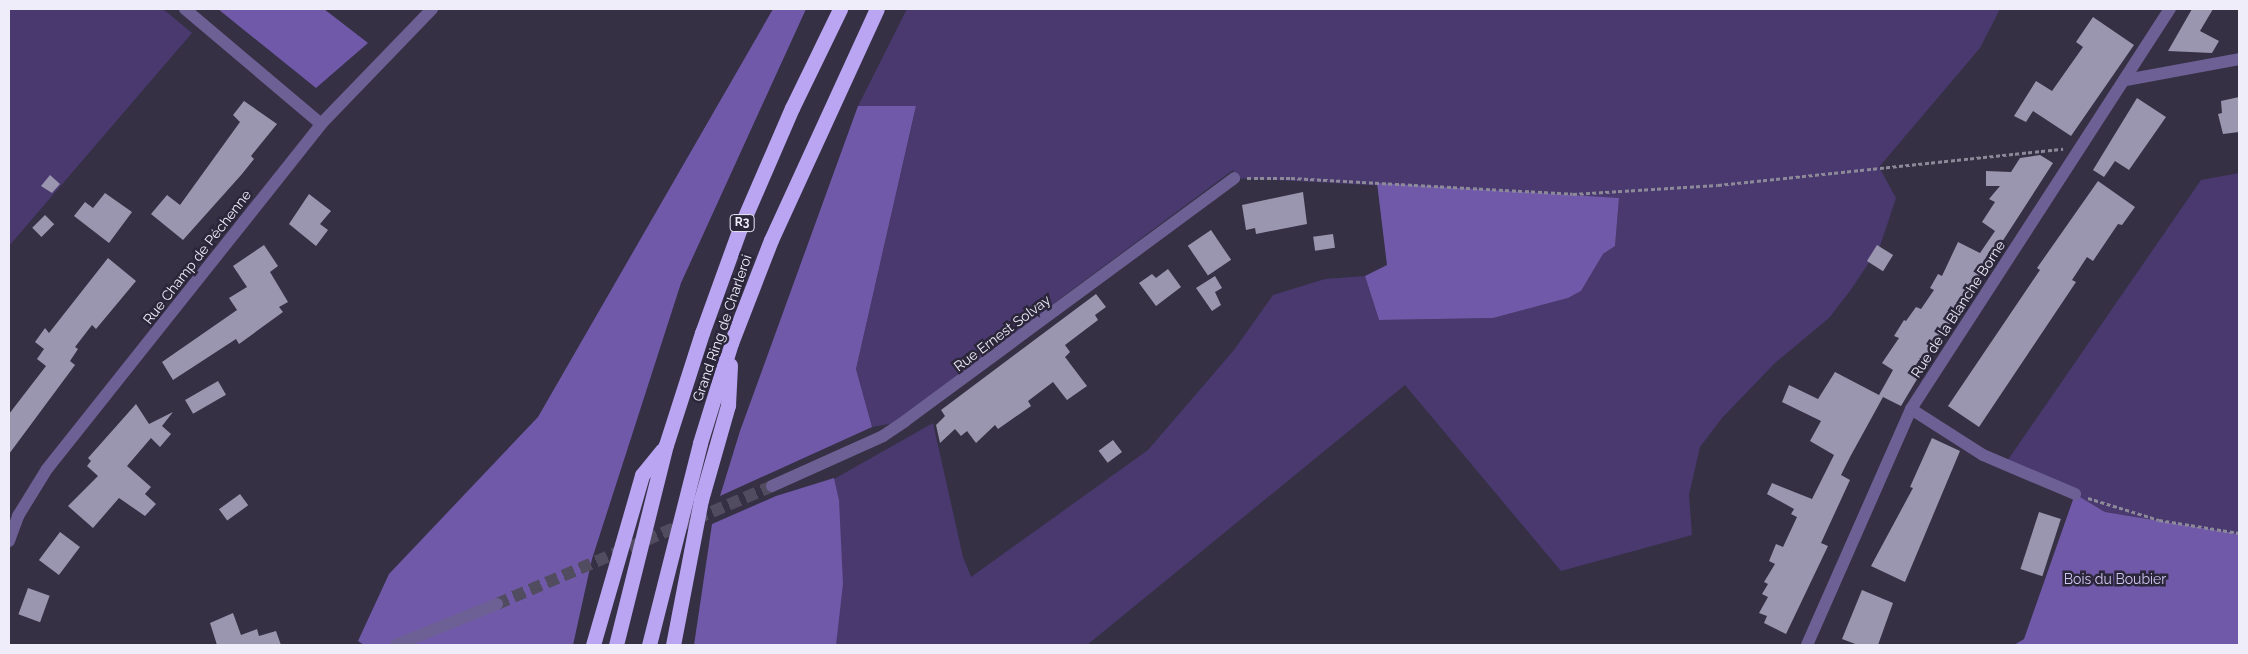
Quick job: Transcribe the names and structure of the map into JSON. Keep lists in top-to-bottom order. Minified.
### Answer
{"streets":{"highway":["R3","Grand Ring de Charleroi"],"street":["Rue Champ de Péchenne","Rue de la Blanche Borne","Rue Ernest Solvay"]},"parks":["Bois du Boubier"]}
